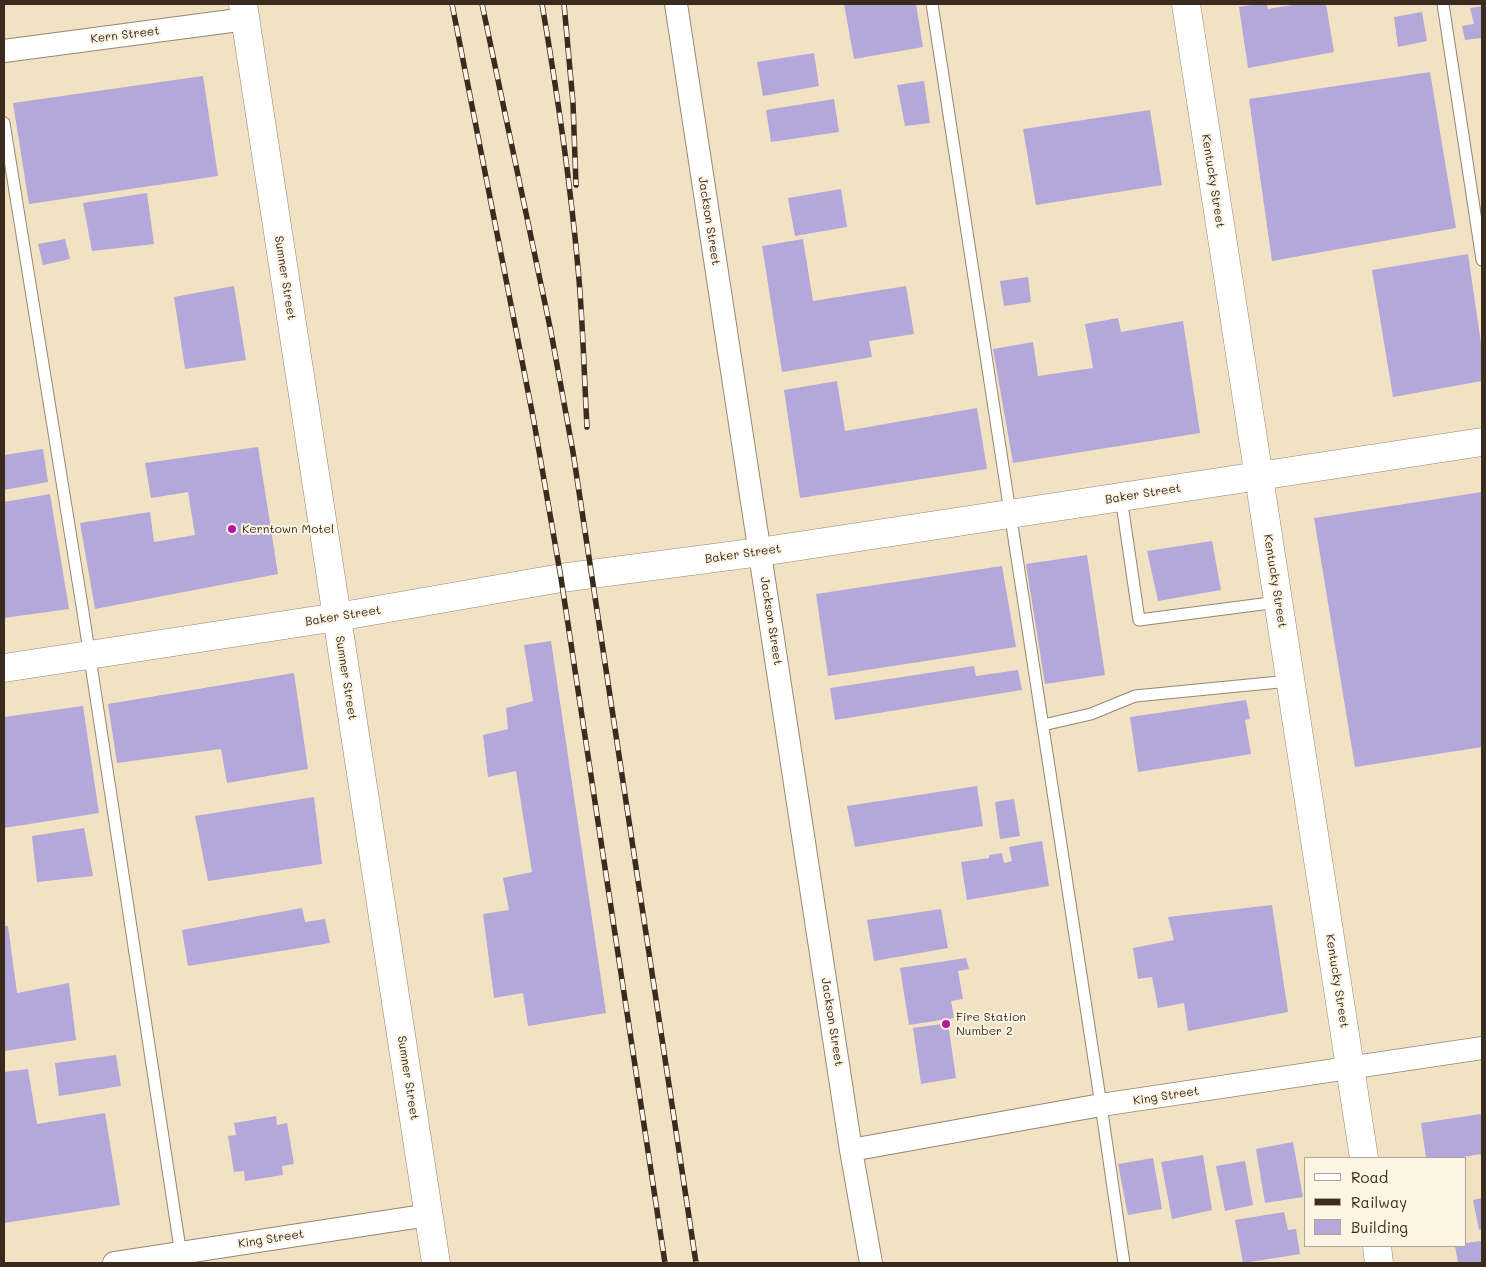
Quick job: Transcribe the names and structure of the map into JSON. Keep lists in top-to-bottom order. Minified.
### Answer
{"streets":{"street":["Kern Street","Kentucky Street","Jackson Street","Sumner Street","Baker Street","King Street"]},"crossings":[["Kern Street","Sumner Street"],["Kentucky Street","Baker Street"],["Kentucky Street","King Street"],["Jackson Street","Baker Street"],["Jackson Street","King Street"],["Sumner Street","Baker Street"],["Sumner Street","King Street"]],"places":["Kerntown Motel","Fire Station Number 2"],"legend":["Road","Railway","Building"]}
